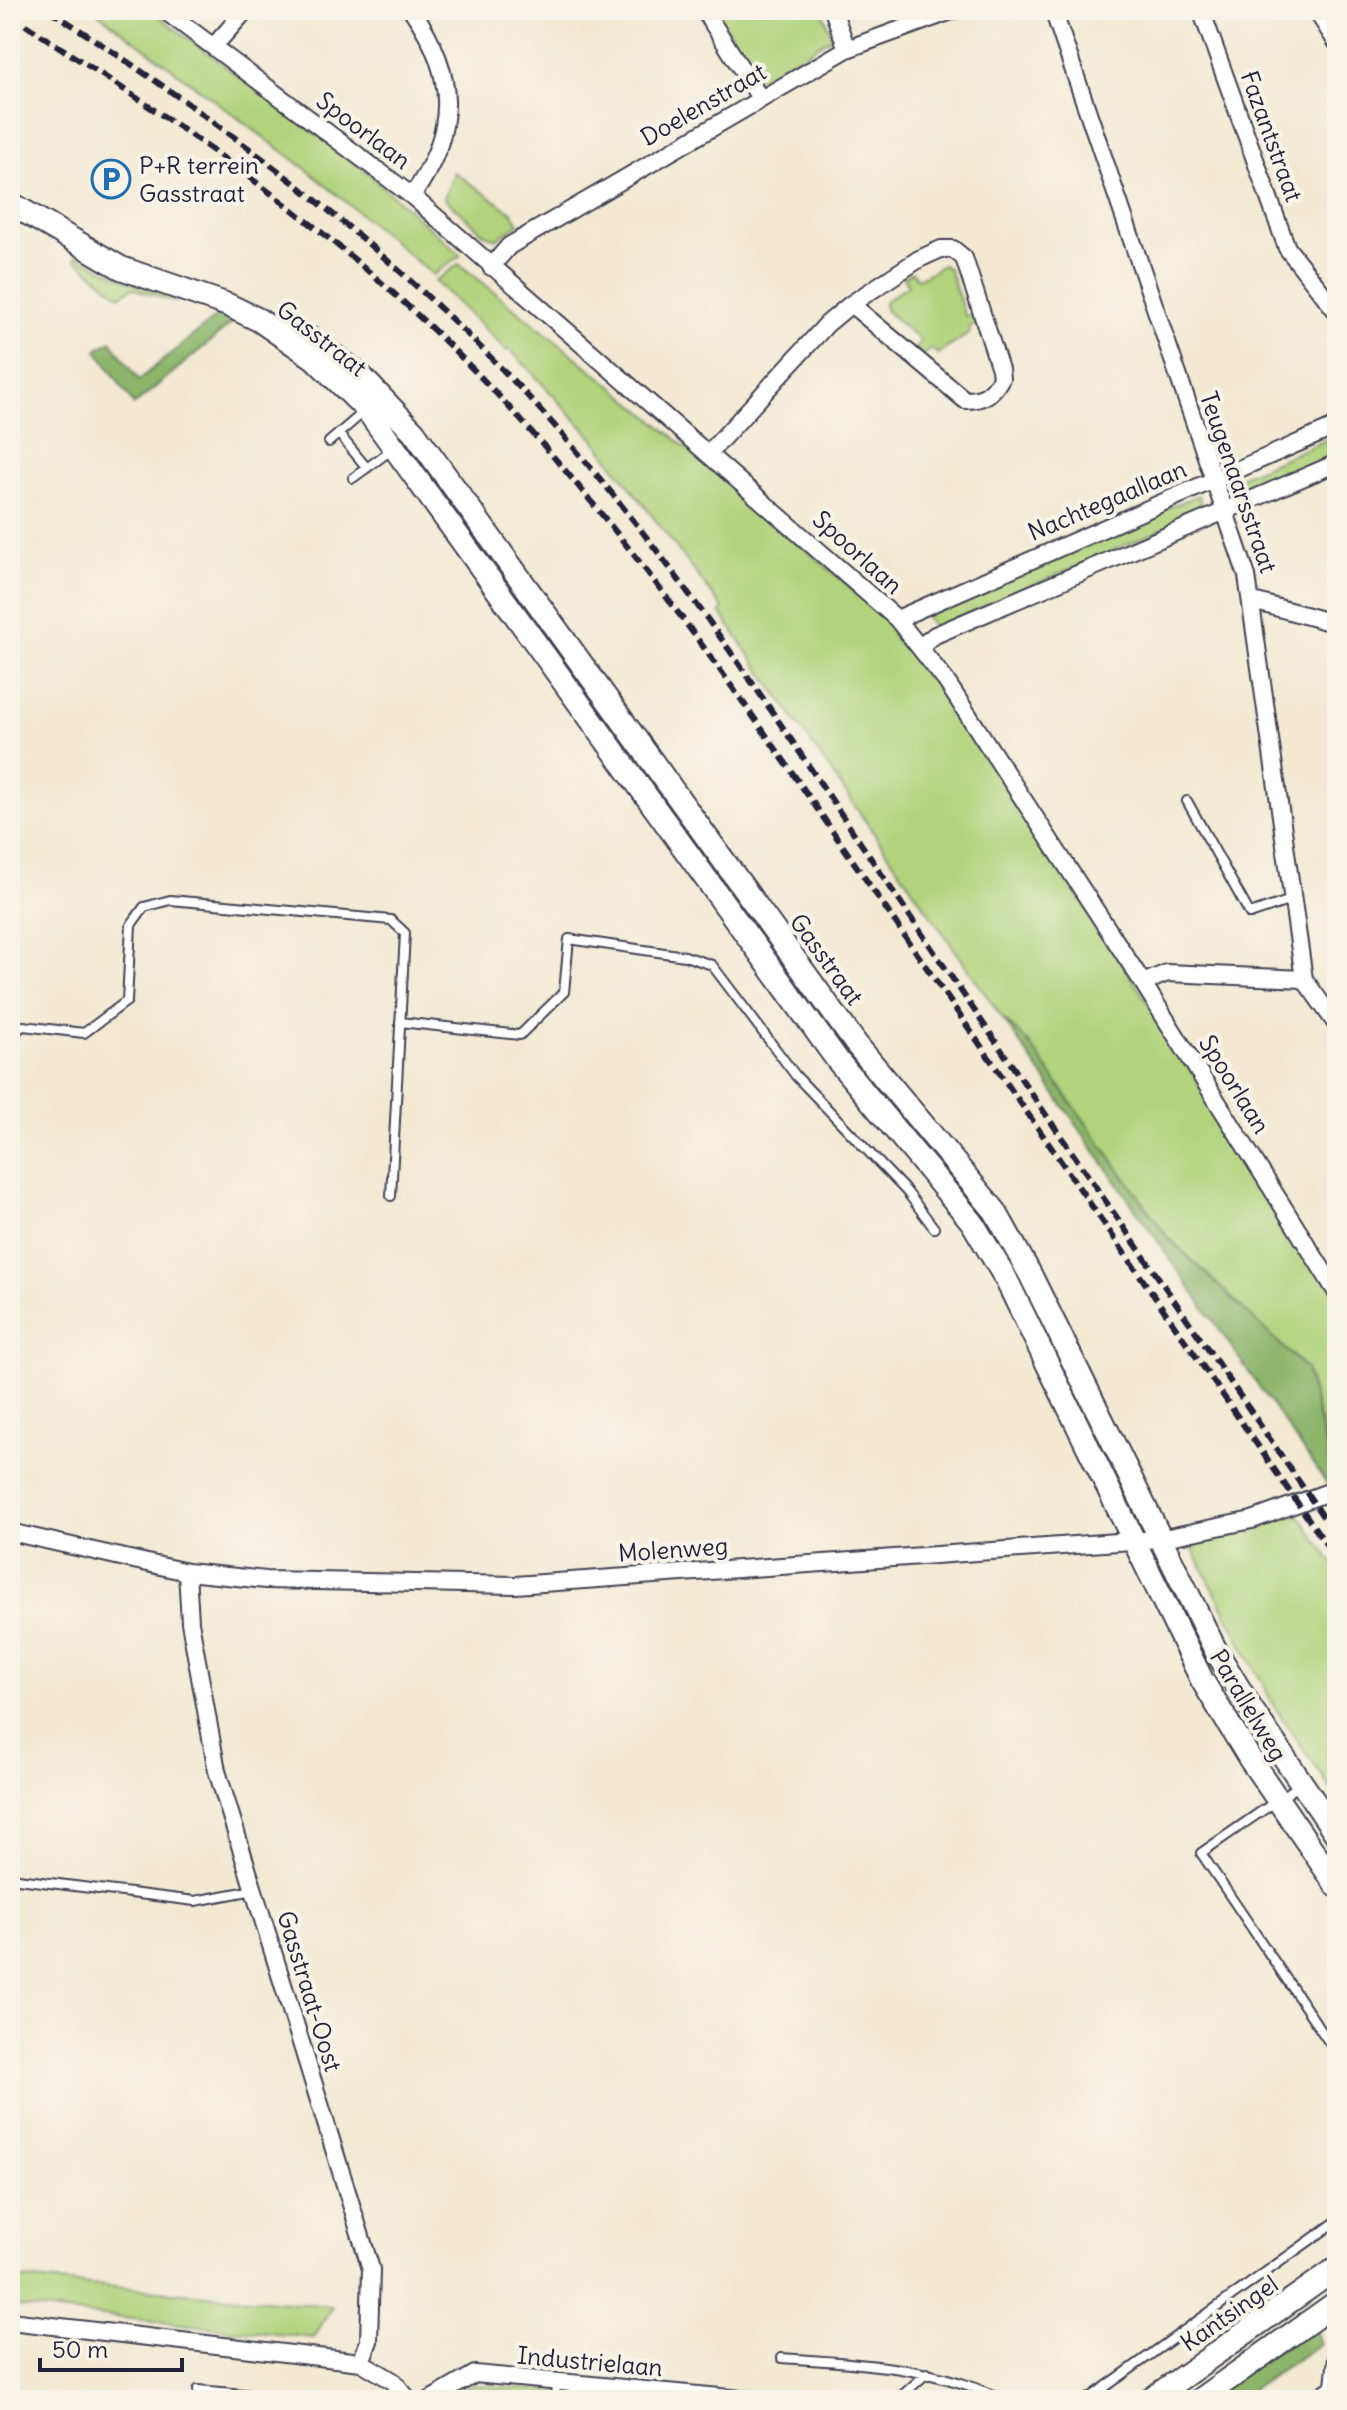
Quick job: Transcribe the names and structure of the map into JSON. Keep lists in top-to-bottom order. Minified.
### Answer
{"streets":{"street":["Doelenstraat","Spoorlaan","Fazantstraat","Gasstraat","Teugenaarsstraat","Nachtegaallaan","Molenweg","Parallelweg","Gasstraat-Oost","Kantsingel","Industrielaan"]},"crossings":[["Doelenstraat","Spoorlaan"],["Spoorlaan","Nachtegaallaan"],["Gasstraat","Molenweg"],["Gasstraat","Parallelweg"],["Teugenaarsstraat","Nachtegaallaan"],["Molenweg","Parallelweg"],["Molenweg","Gasstraat-Oost"]],"places":{"parking":["P+R terrein Gasstraat"]},"scale_bar":"50 m"}
